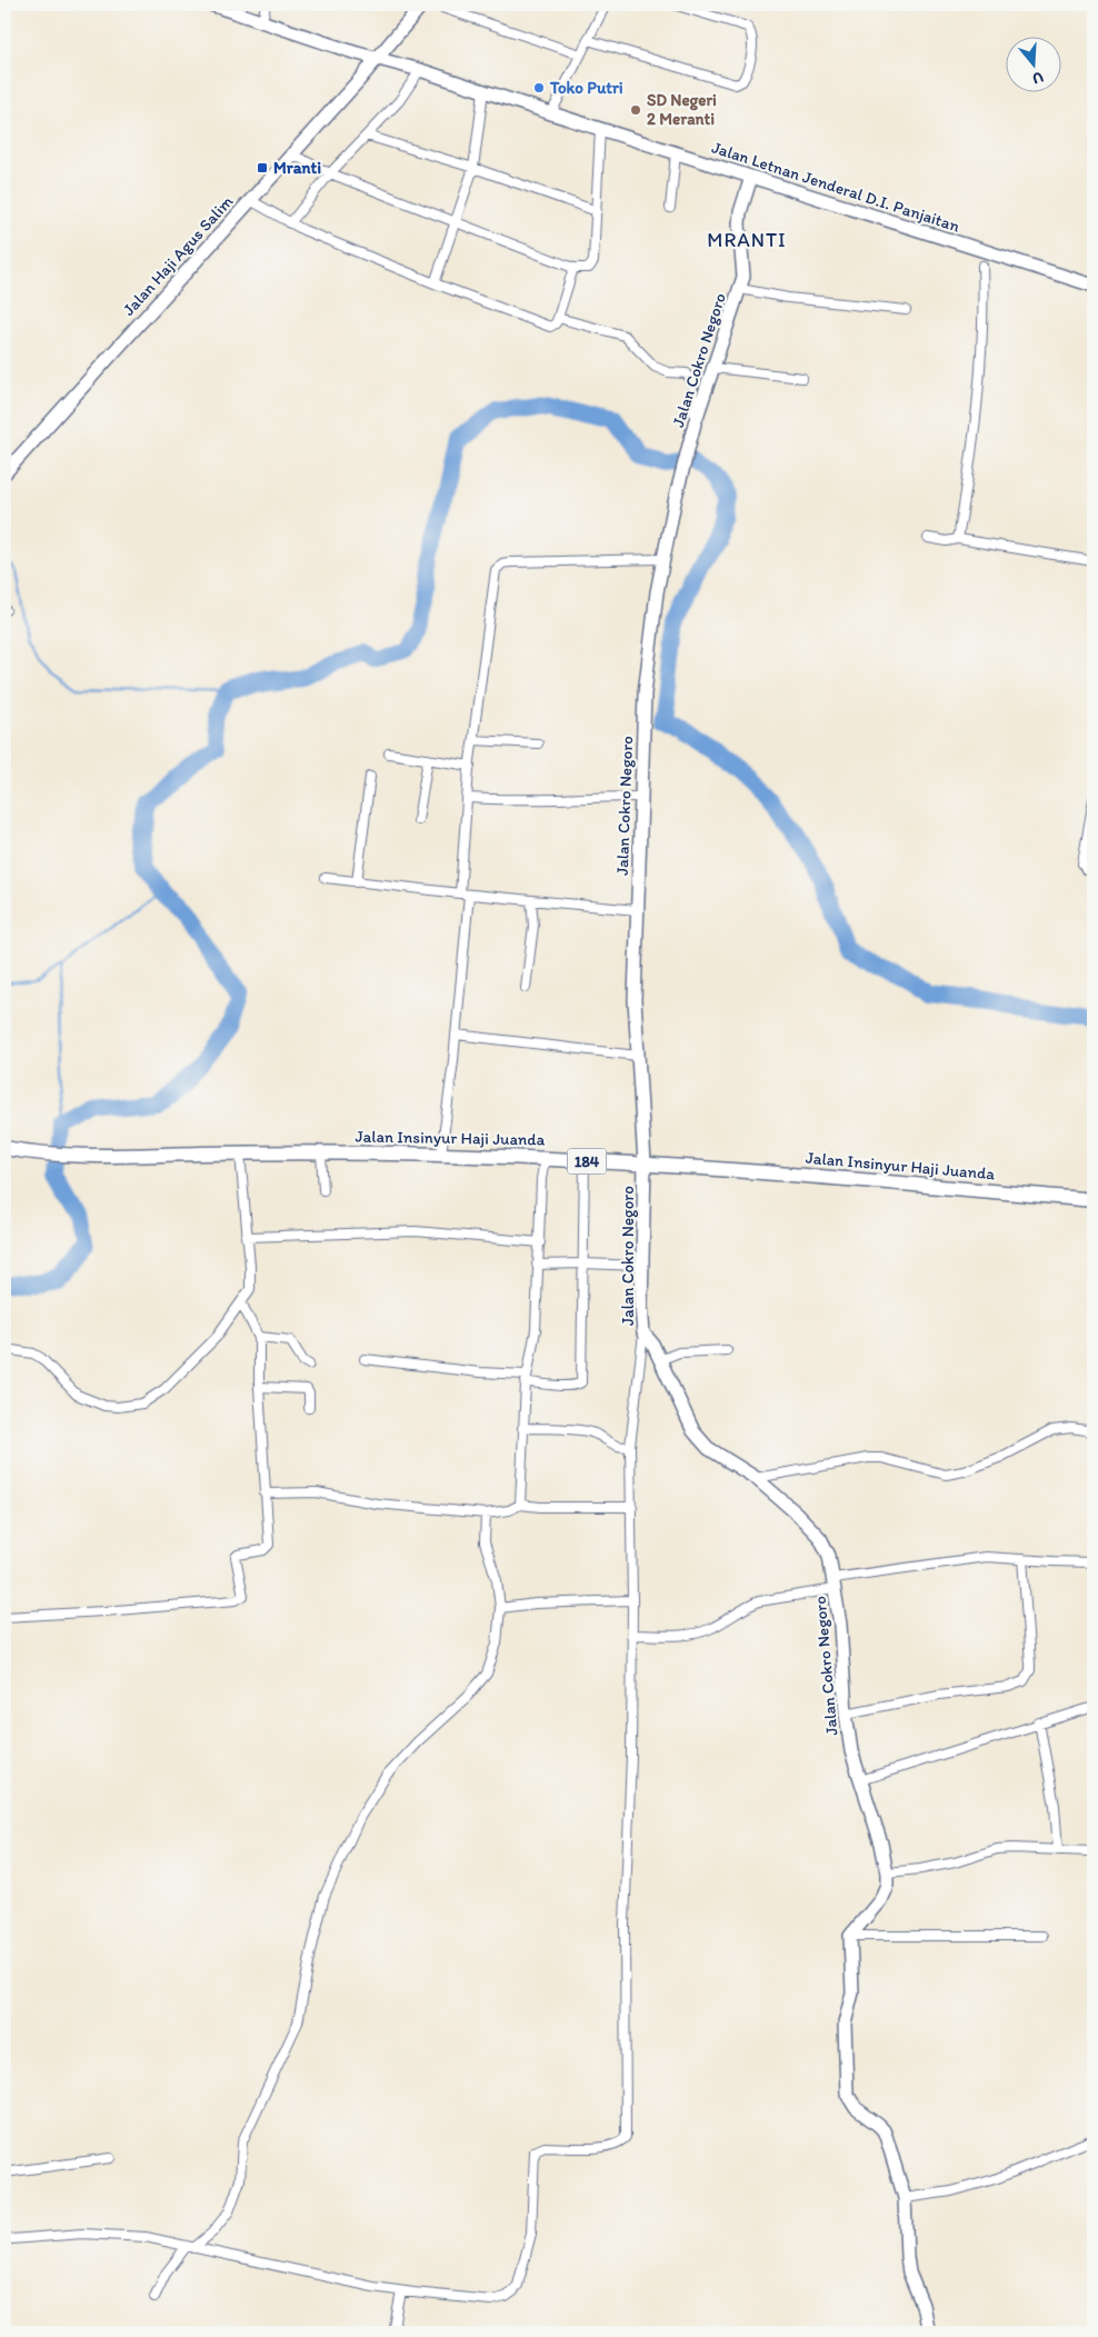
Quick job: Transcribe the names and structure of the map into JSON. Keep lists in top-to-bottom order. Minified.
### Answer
{"streets":{"main road":["Jalan Insinyur Haji Juanda","184"],"street":["Jalan Letnan Jenderal D.I. Panjaitan","Jalan Haji Agus Salim","Jalan Cokro Negoro"]},"crossings":[["Jalan Letnan Jenderal D.I. Panjaitan","Jalan Haji Agus Salim"],["Jalan Letnan Jenderal D.I. Panjaitan","Jalan Cokro Negoro"],["Jalan Cokro Negoro","Jalan Insinyur Haji Juanda"]],"districts":["MRANTI"],"places":{"other":["Toko Putri","SD Negeri 2 Meranti"],"transit":["Mranti"]},"north":"bottom"}
